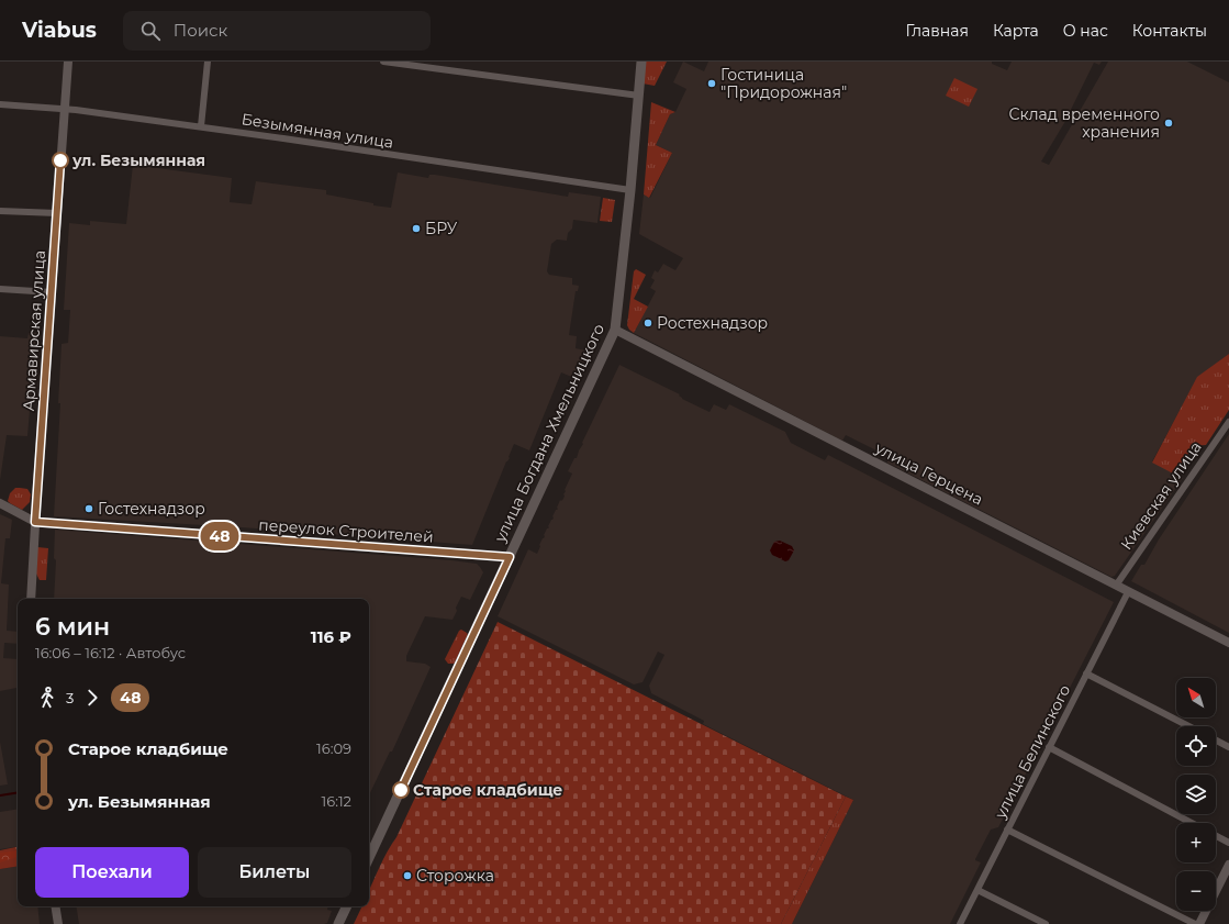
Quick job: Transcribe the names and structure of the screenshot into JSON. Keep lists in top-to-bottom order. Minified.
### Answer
{"streets":{"main road":["улица Богдана Хмельницкого"],"street":["Безымянная улица","Армавирская улица","улица Герцена","Киевская улица","переулок Строителей","улица Белинского"]},"crossings":[["Безымянная улица","Армавирская улица"],["Безымянная улица","улица Богдана Хмельницкого"],["Армавирская улица","переулок Строителей"],["улица Богдана Хмельницкого","улица Герцена"],["улица Богдана Хмельницкого","переулок Строителей"],["улица Герцена","Киевская улица"],["улица Герцена","улица Белинского"]],"places":["Гостиница \"Придорожная\"","Склад временного хранения","ул. Безымянная","БРУ","Ростехнадзор","Гостехнадзор","Старое кладбище","Сторожка"],"lines":["bus line 48"],"north":"top left","page":{"header":"Viabus","search":"Поиск","nav":["Главная","Карта","О нас","Контакты"],"on_map":"48","heading":["6 мин","16:06 – 16:12 · Автобус","116 ₽"],"legs":["3","48"],"map_buttons":["+","−"],"list":[{"name":"Старое кладбище","value":"16:09"},{"name":"ул. Безымянная","value":"16:12"}],"buttons":["Поехали","Билеты"]}}
